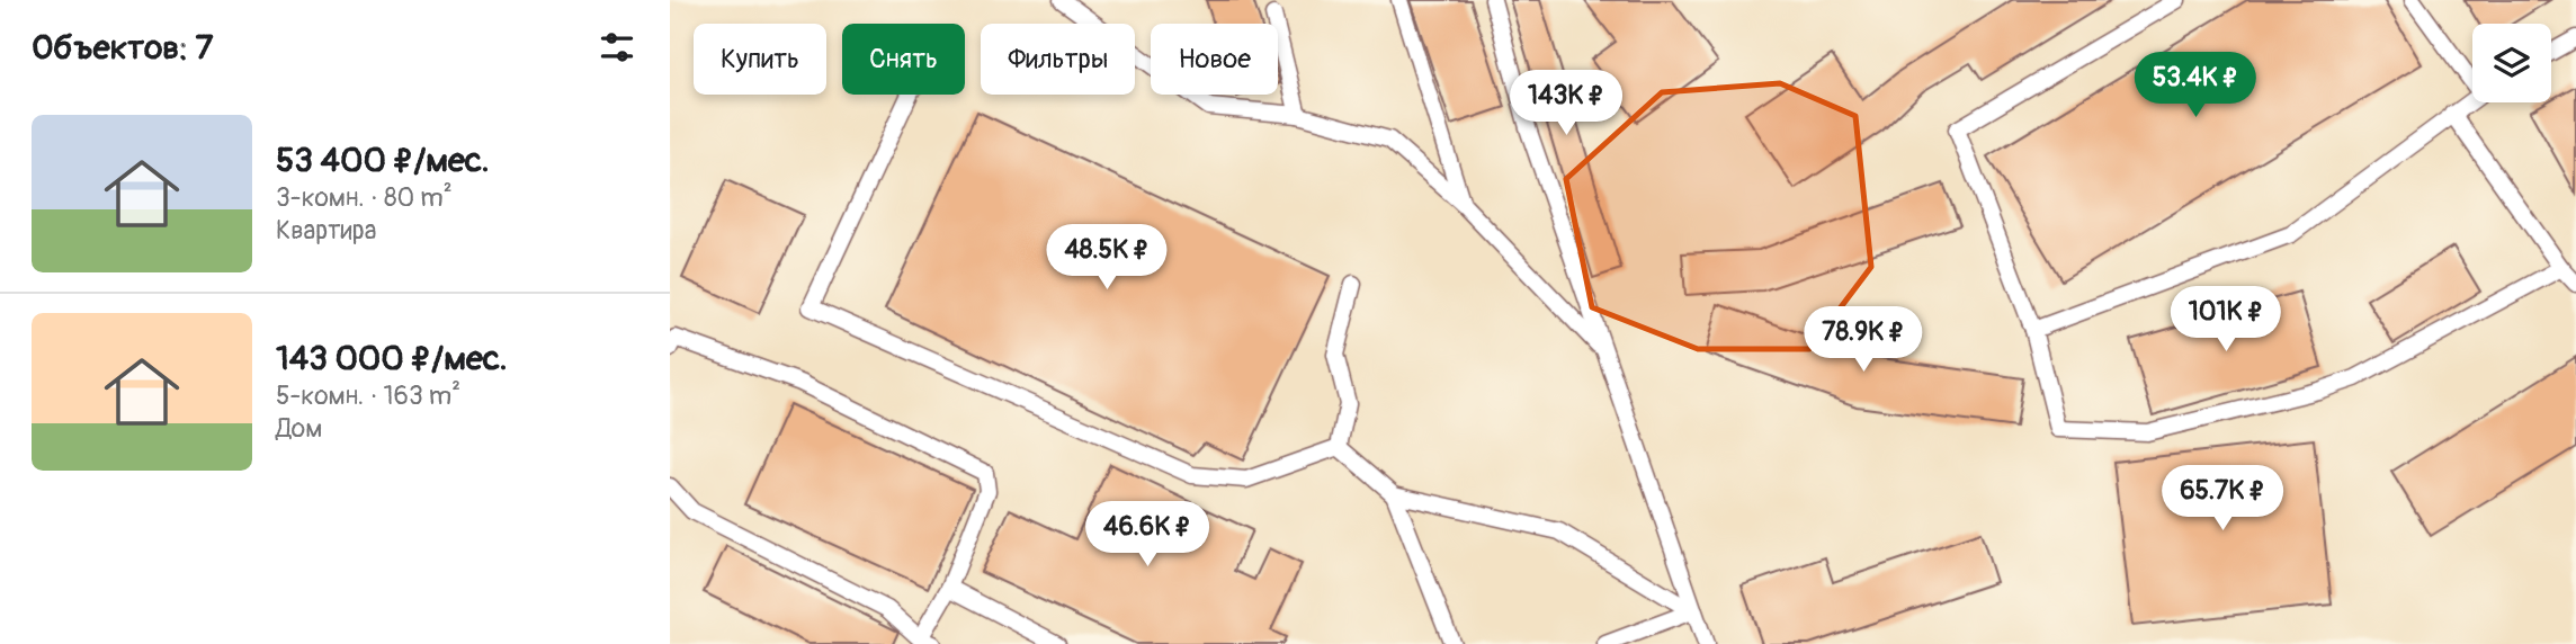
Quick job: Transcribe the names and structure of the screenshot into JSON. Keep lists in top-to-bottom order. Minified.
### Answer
{"page":{"heading":"Объектов: 7","chip":["Купить","Снять","Фильтры","Новое"],"price":["53.4K ₽","143K ₽","48.5K ₽","101K ₽","78.9K ₽","65.7K ₽","46.6K ₽"],"list":[{"name":"53 400 ₽/мес.","note":"3-комн. · 80 m² · Квартира"},{"name":"143 000 ₽/мес.","note":"5-комн. · 163 m² · Дом"}]}}
